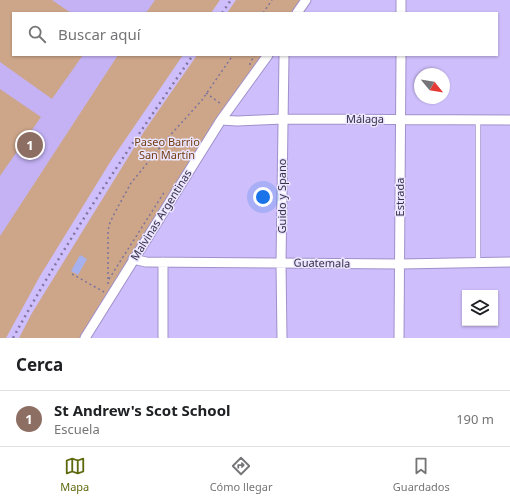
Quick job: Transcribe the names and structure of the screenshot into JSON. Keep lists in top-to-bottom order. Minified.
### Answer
{"streets":{"street":["Málaga","Guido y Spano","Estrada","Malvinas Argentinas","Guatemala"]},"crossings":[["Málaga","Guido y Spano"],["Málaga","Estrada"],["Málaga","Malvinas Argentinas"],["Guido y Spano","Guatemala"],["Estrada","Guatemala"],["Malvinas Argentinas","Guatemala"]],"parks":["Paseo Barrio San Martín"],"north":"bottom right","page":{"search":"Buscar aquí","pins":"1","heading":"Cerca","list":[{"mark":"1","name":"St Andrew's Scot School","note":"Escuela","value":"190 m"}],"nav":["Mapa","Cómo llegar","Guardados"]}}
